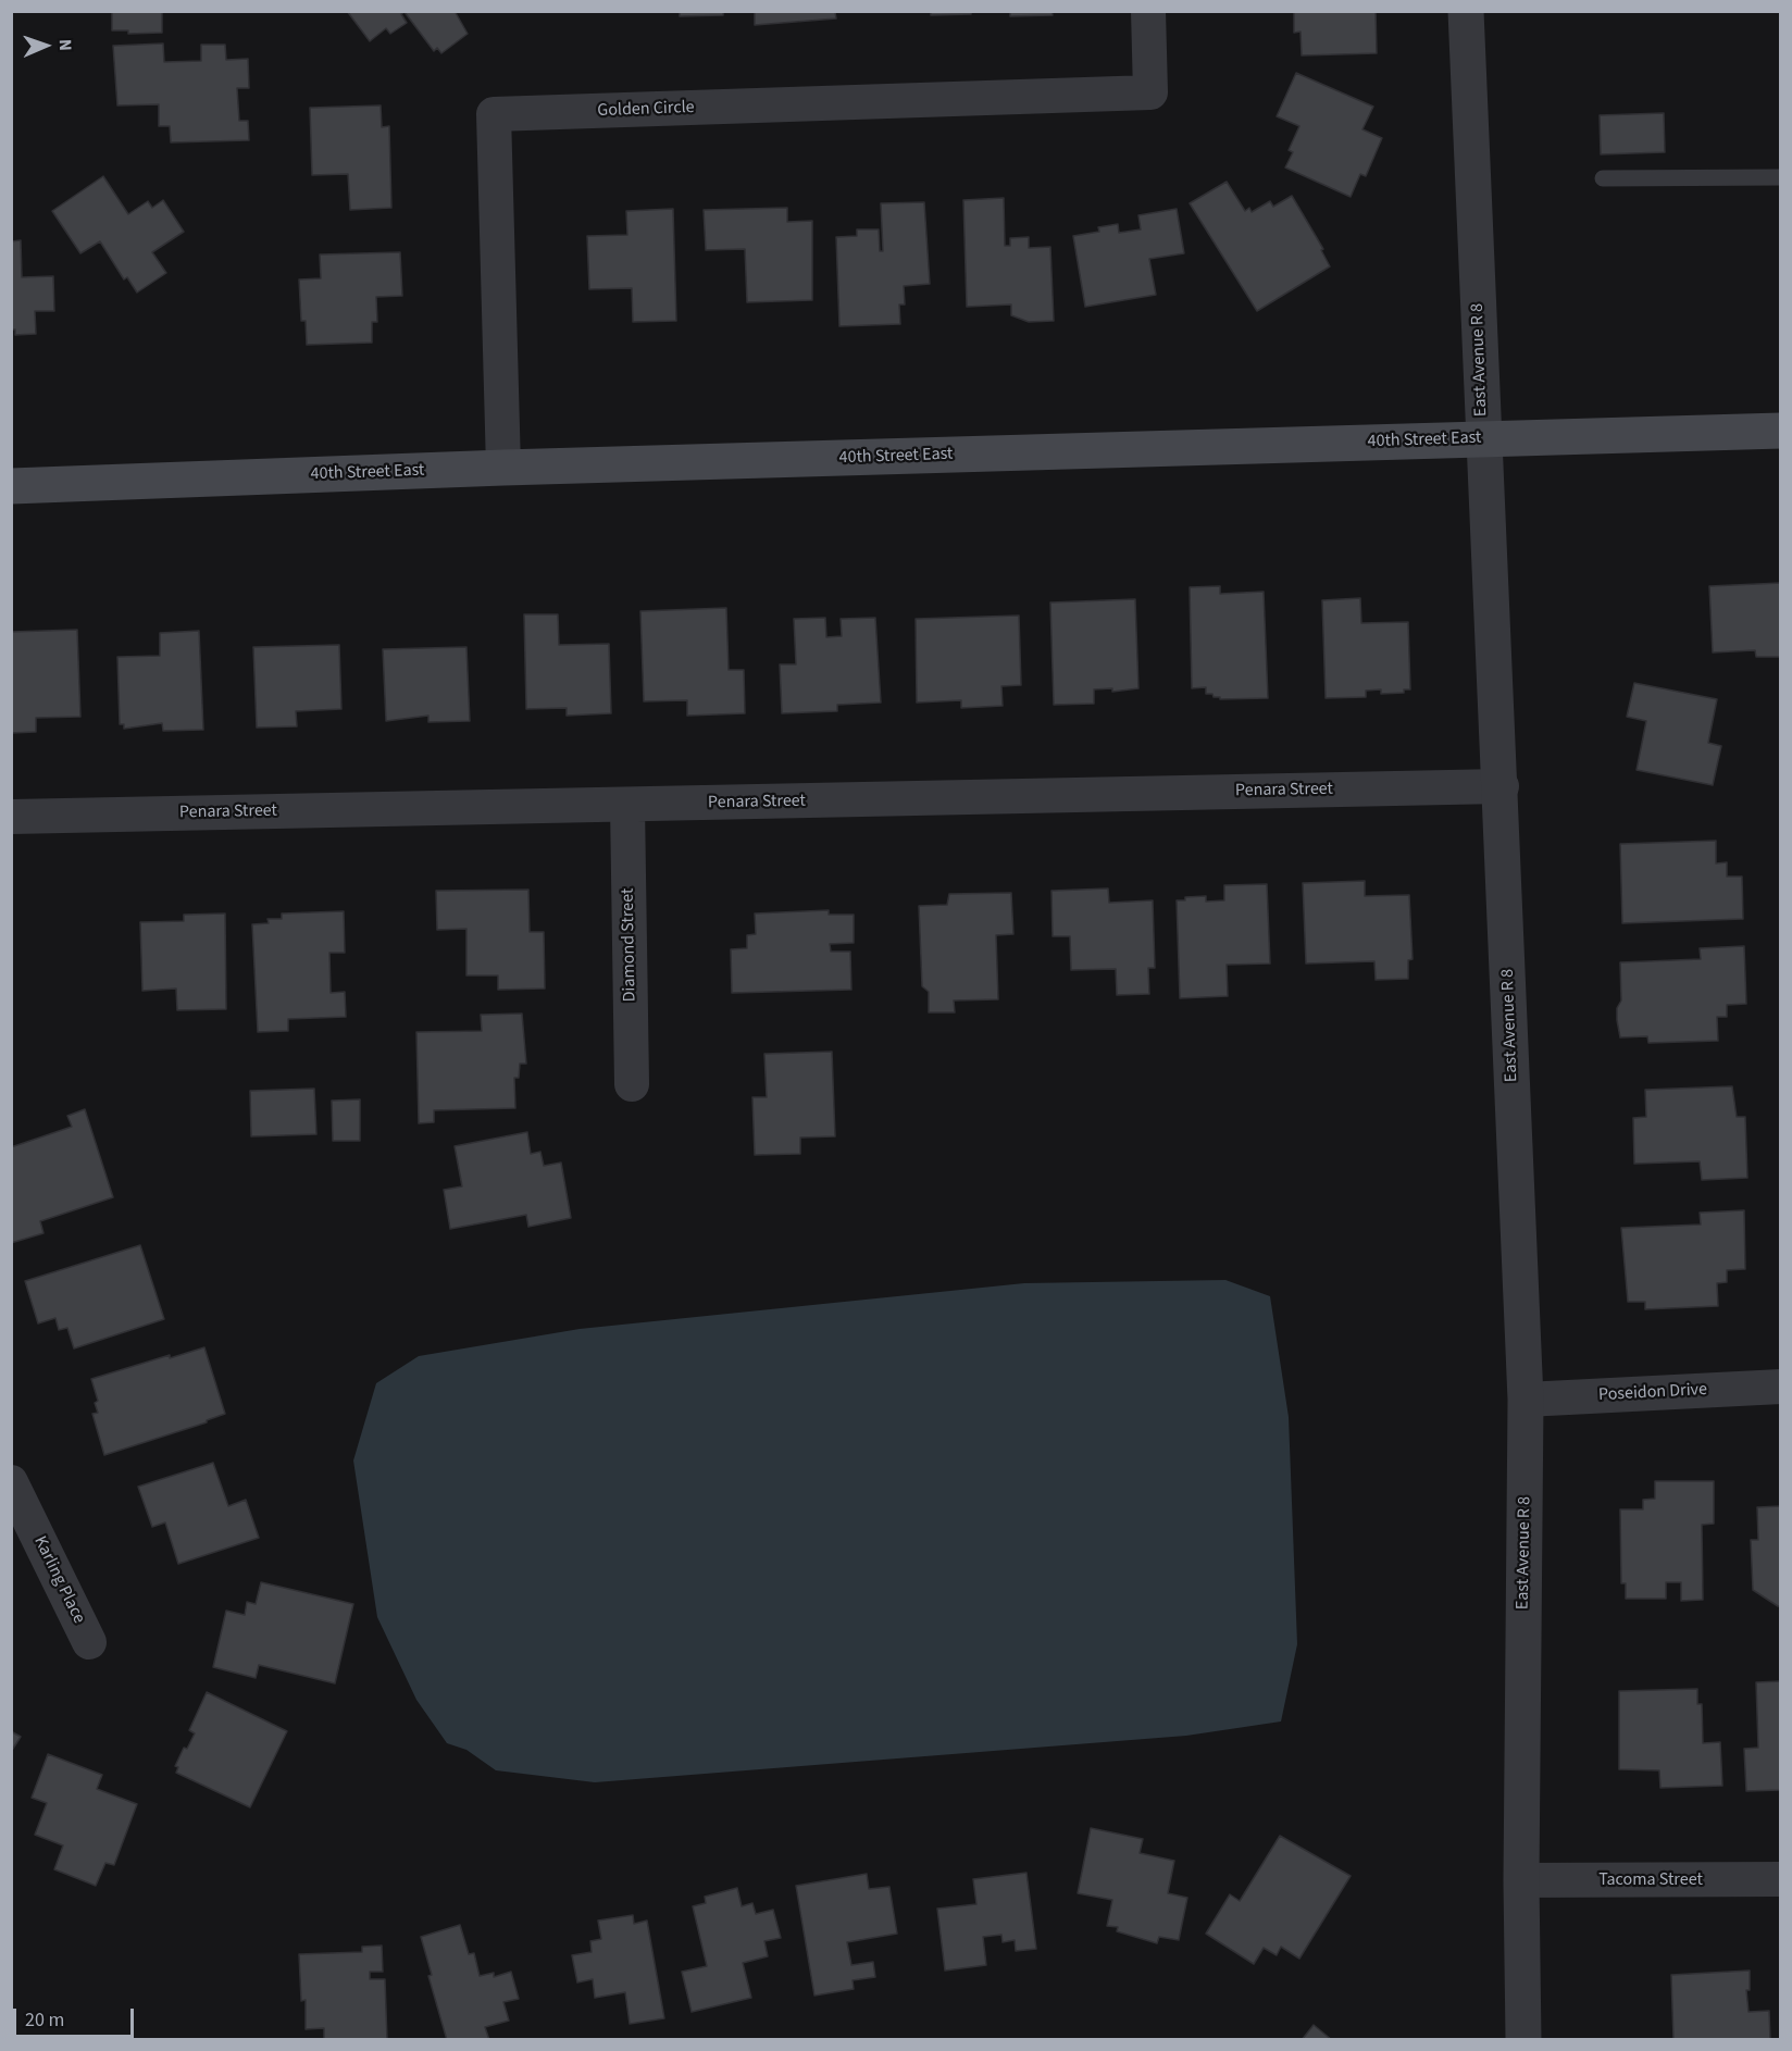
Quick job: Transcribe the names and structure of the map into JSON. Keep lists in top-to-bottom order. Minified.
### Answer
{"streets":{"main road":["40th Street East"],"street":["Golden Circle","East Avenue R 8","Penara Street","Diamond Street","Poseidon Drive","Karling Place","Tacoma Street"]},"crossings":[["Golden Circle","40th Street East"],["East Avenue R 8","40th Street East"],["East Avenue R 8","Penara Street"],["East Avenue R 8","Poseidon Drive"],["East Avenue R 8","Tacoma Street"],["Penara Street","Diamond Street"]],"scale_bar":"20 m","north":"right"}
